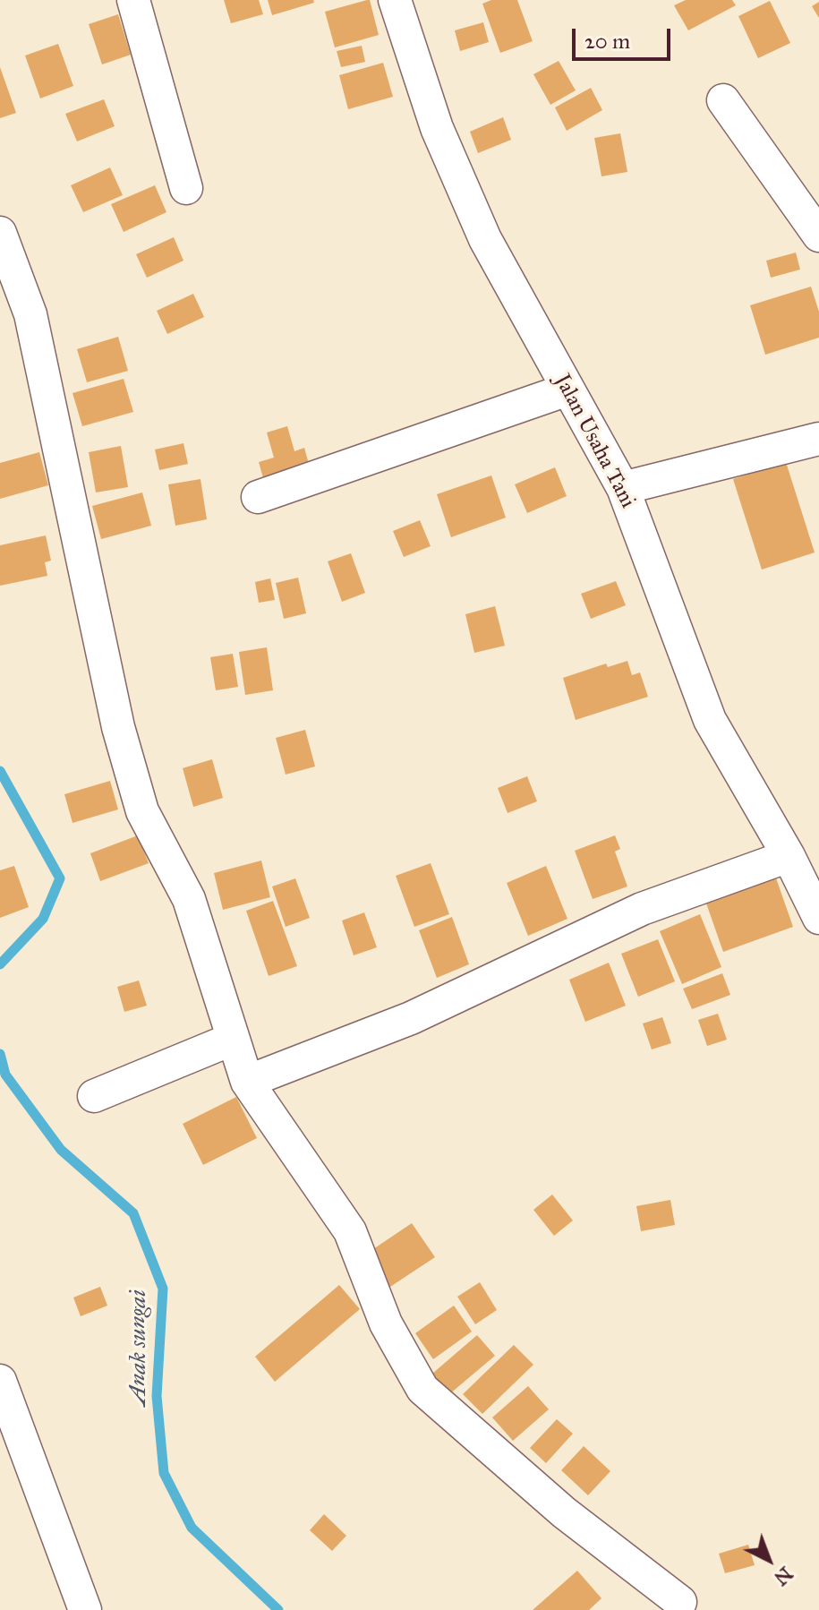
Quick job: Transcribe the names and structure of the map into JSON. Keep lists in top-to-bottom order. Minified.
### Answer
{"streets":{"street":["Jalan Usaha Tani"]},"water":["Anak sungai"],"scale_bar":"20 m","north":"bottom right"}
